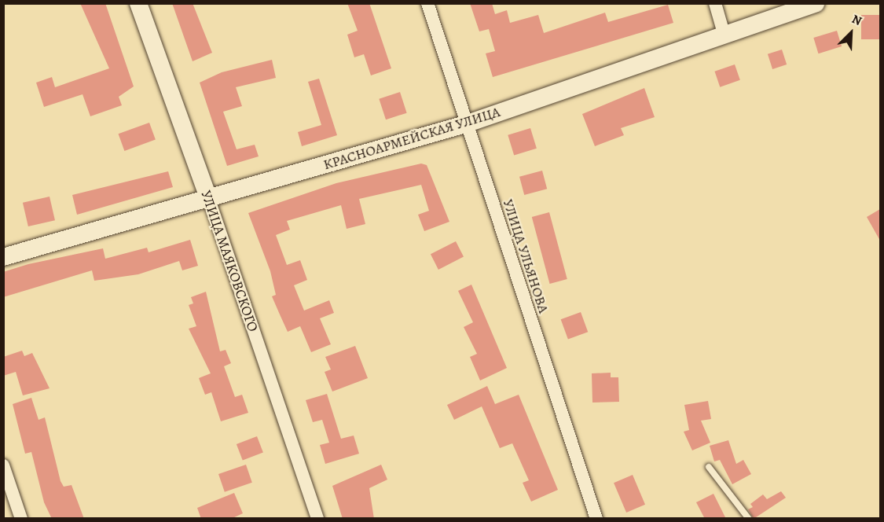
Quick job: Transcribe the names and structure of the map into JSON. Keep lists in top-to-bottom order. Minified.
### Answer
{"streets":{"street":["КРАСНОАРМЕЙСКАЯ УЛИЦА","УЛИЦА УЛЬЯНОВА","УЛИЦА МАЯКОВСКОГО"]},"crossings":[["КРАСНОАРМЕЙСКАЯ УЛИЦА","УЛИЦА УЛЬЯНОВА"],["КРАСНОАРМЕЙСКАЯ УЛИЦА","УЛИЦА МАЯКОВСКОГО"]],"north":"top right"}
